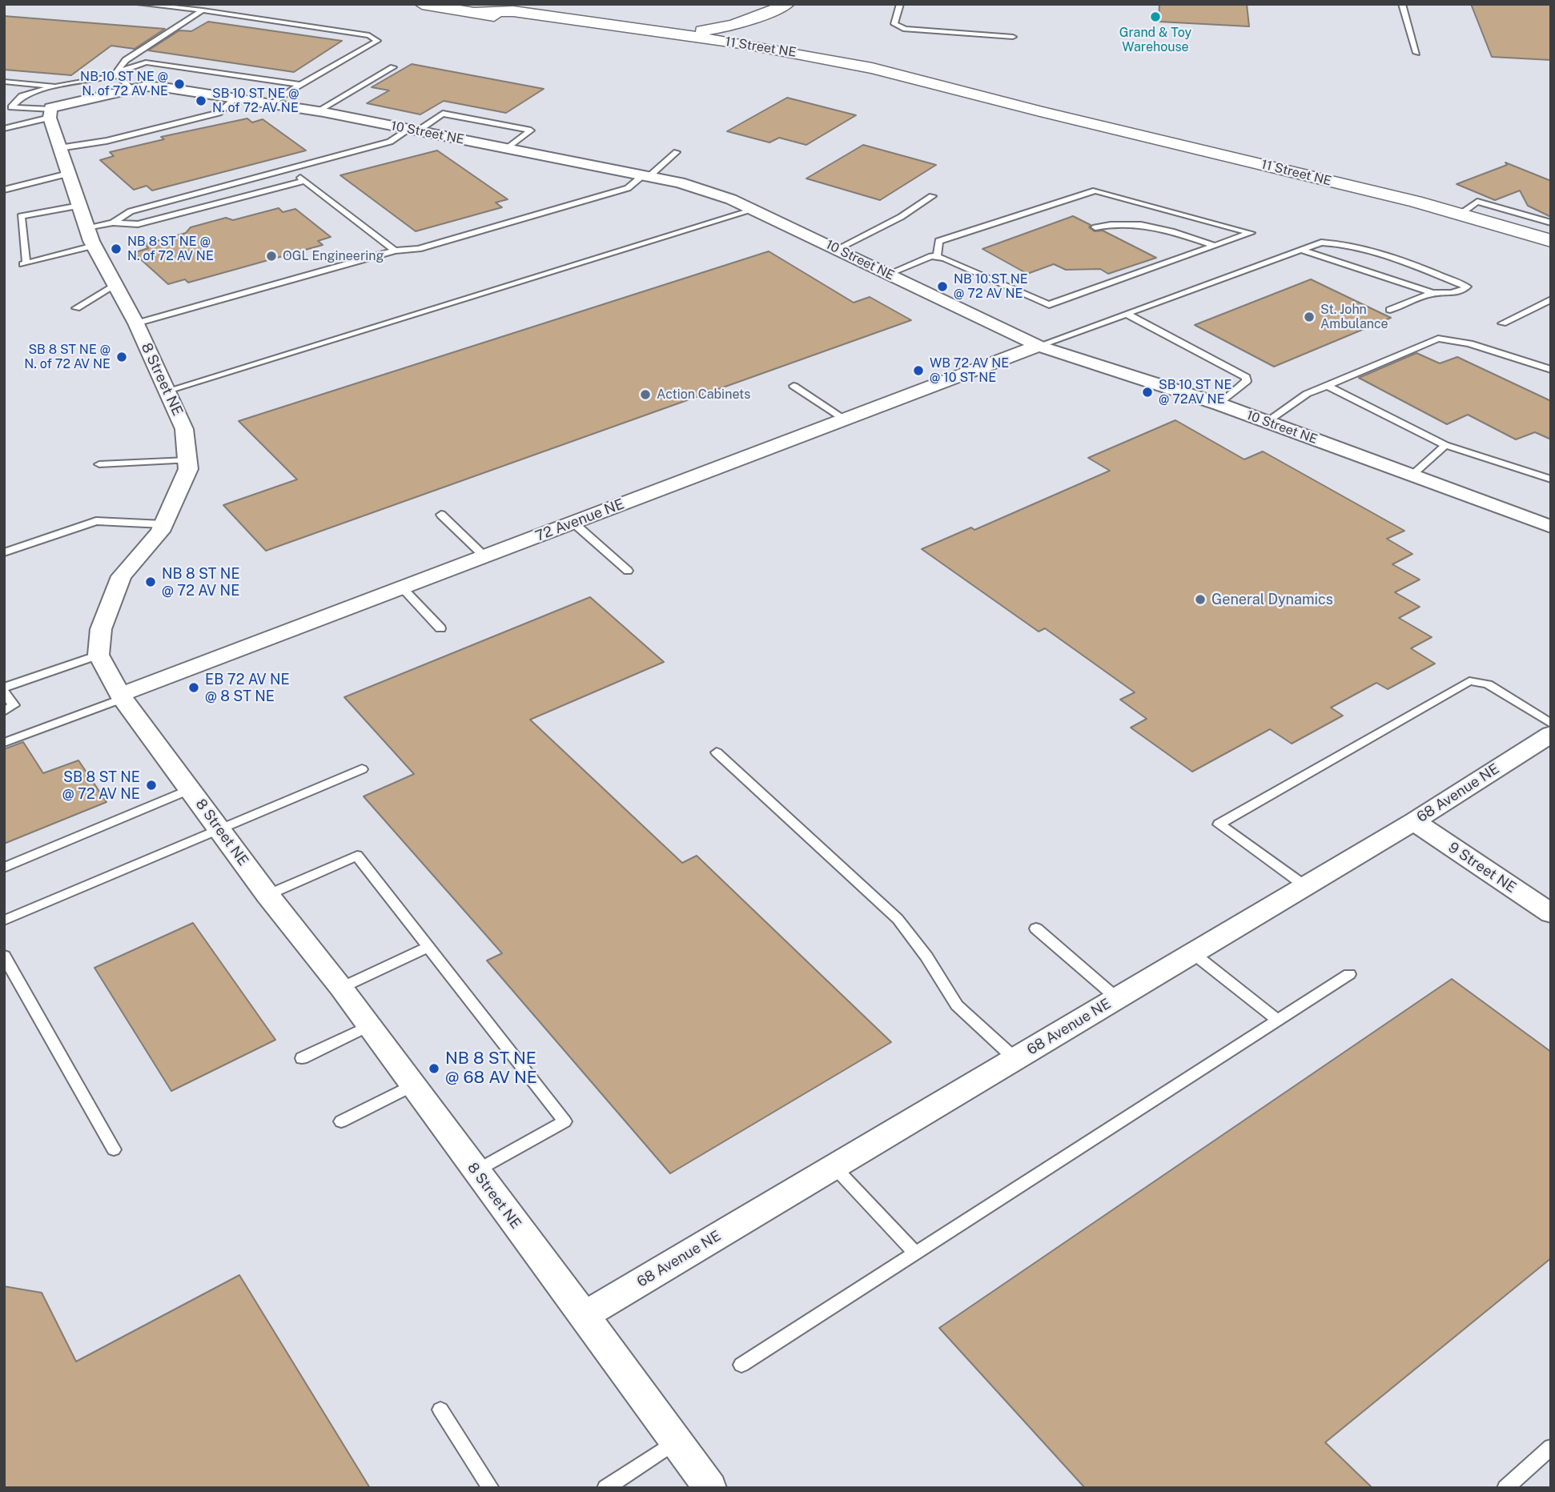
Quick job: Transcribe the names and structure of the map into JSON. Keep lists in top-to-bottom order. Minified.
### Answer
{"streets":{"street":["11 Street NE","10 Street NE","8 Street NE","72 Avenue NE","68 Avenue NE","9 Street NE"]},"crossings":[["10 Street NE","72 Avenue NE"],["8 Street NE","72 Avenue NE"],["8 Street NE","68 Avenue NE"],["68 Avenue NE","9 Street NE"]],"places":["Grand & Toy Warehouse","NB 10 ST NE @ N. of 72 AV NE","SB 10 ST NE @ N. of 72 AV NE","NB 8 ST NE @ N. of 72 AV NE","OGL Engineering","NB 10 ST NE @ 72 AV NE","St. John Ambulance","SB 8 ST NE @ N. of 72 AV NE","WB 72 AV NE @ 10 ST NE","SB 10 ST NE @ 72AV NE","Action Cabinets","NB 8 ST NE @ 72 AV NE","General Dynamics","EB 72 AV NE @ 8 ST NE","SB 8 ST NE @ 72 AV NE","NB 8 ST NE @ 68 AV NE"]}
